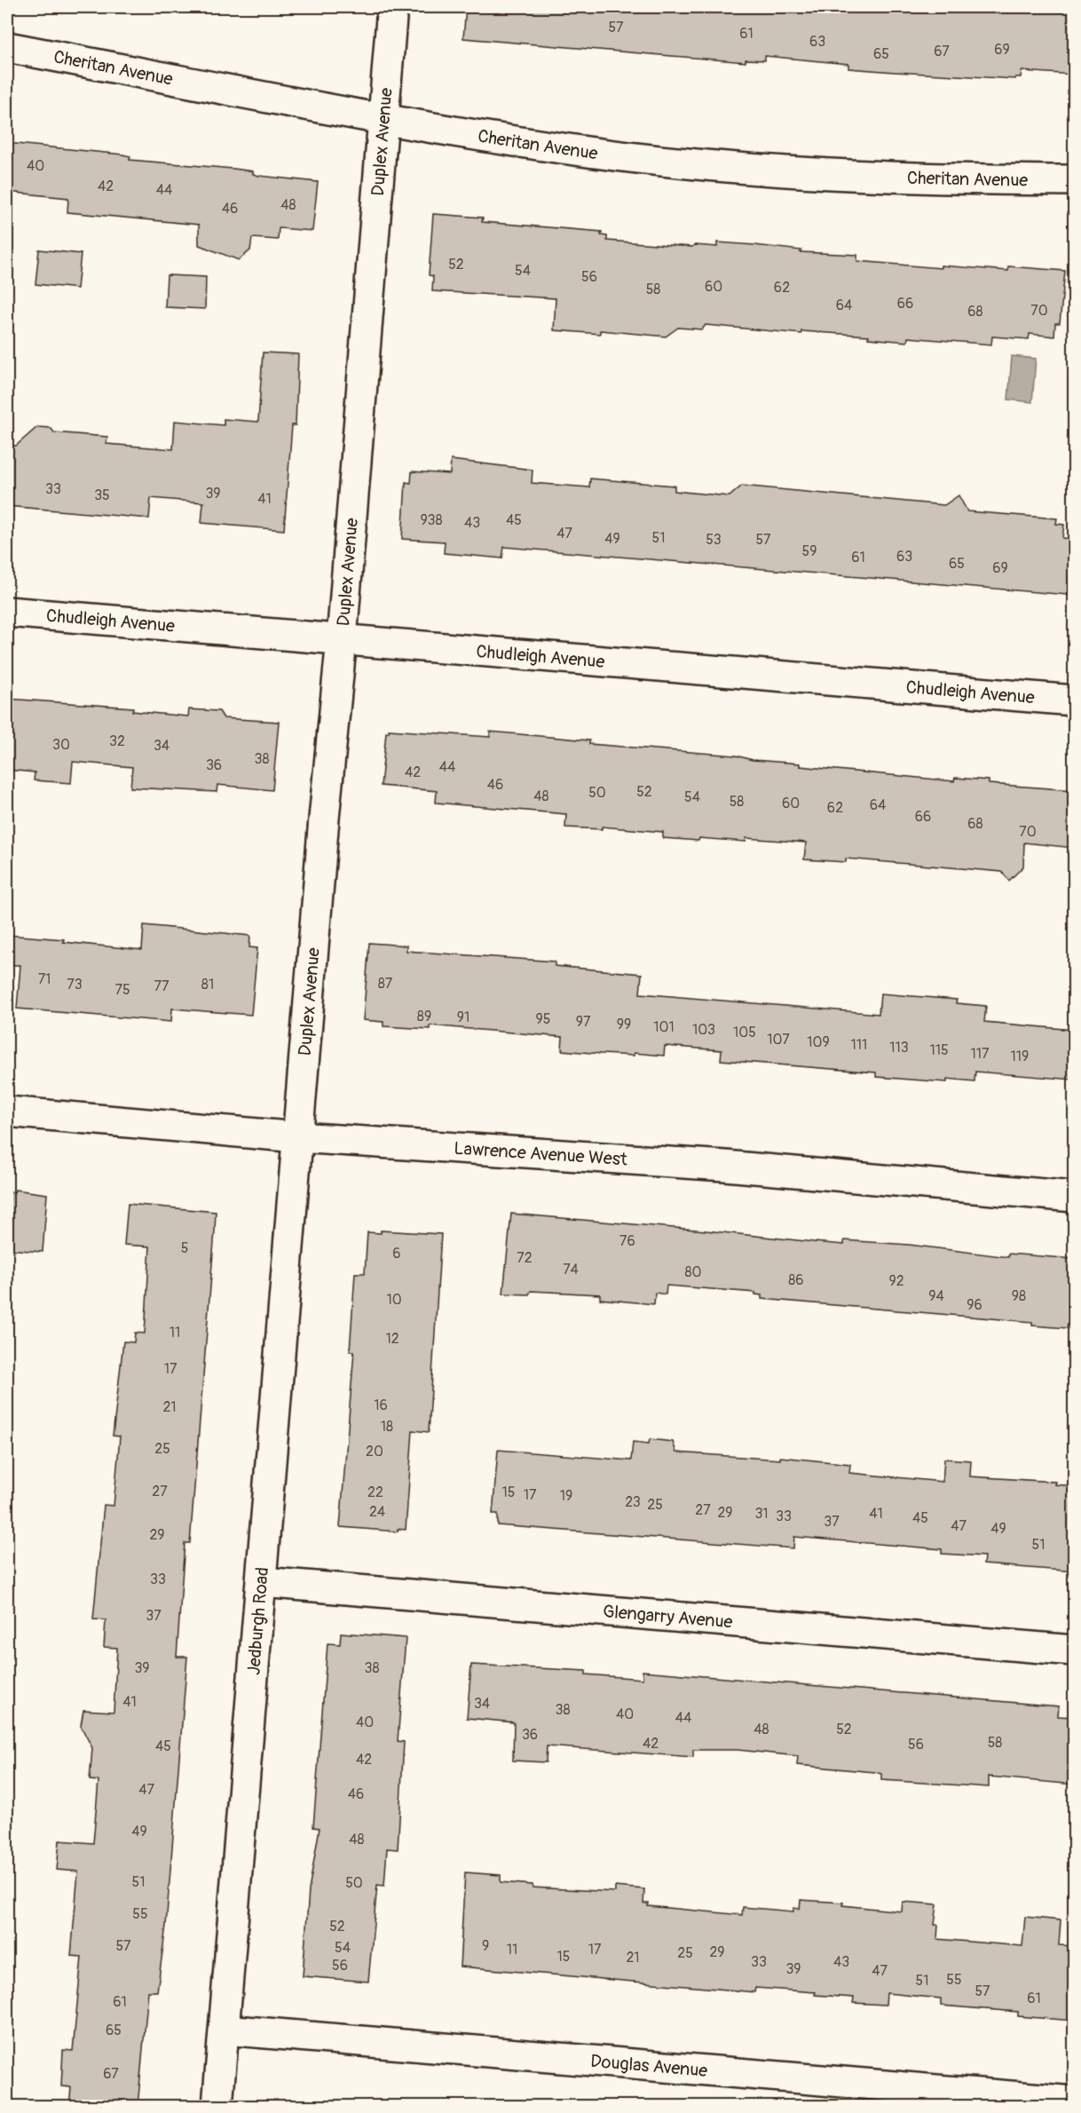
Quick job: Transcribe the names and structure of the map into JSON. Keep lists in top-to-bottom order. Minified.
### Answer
{"streets":{"street":["Cheritan Avenue","Duplex Avenue","Chudleigh Avenue","Lawrence Avenue West","Glengarry Avenue","Jedburgh Road","Douglas Avenue"]},"crossings":[["Cheritan Avenue","Duplex Avenue"],["Duplex Avenue","Chudleigh Avenue"],["Duplex Avenue","Lawrence Avenue West"],["Duplex Avenue","Jedburgh Road"],["Lawrence Avenue West","Jedburgh Road"],["Glengarry Avenue","Jedburgh Road"],["Jedburgh Road","Douglas Avenue"]],"house_numbers":["57","61","63","69","67","65","40","42","44","48","46","52","54","56","60","62","58","66","64","70","68","33","39","35","41","938","45","43","47","51","49","53","57","59","63","61","65","69","32","30","34","38","36","44","42","46","52","50","48","54","58","60","64","62","66","68","70","71","87","73","81","77","75","89","91","95","97","99","101","103","105","107","109","111","113","115","117","119","76","5","6","72","74","80","86","92","94","98","10","96","11","12","17","16","21","18","25","20","27","22","15","17","19","23","25","27","24","29","31","41","33","45","37","47","49","29","51","33","37","39","38","41","34","38","40","44","40","48","52","36","58","42","56","45","42","47","46","49","48","51","50","55","52","57","9","54","11","17","29","25","15","21","33","43","56","39","47","55","51","57","61","61","65","67"]}
